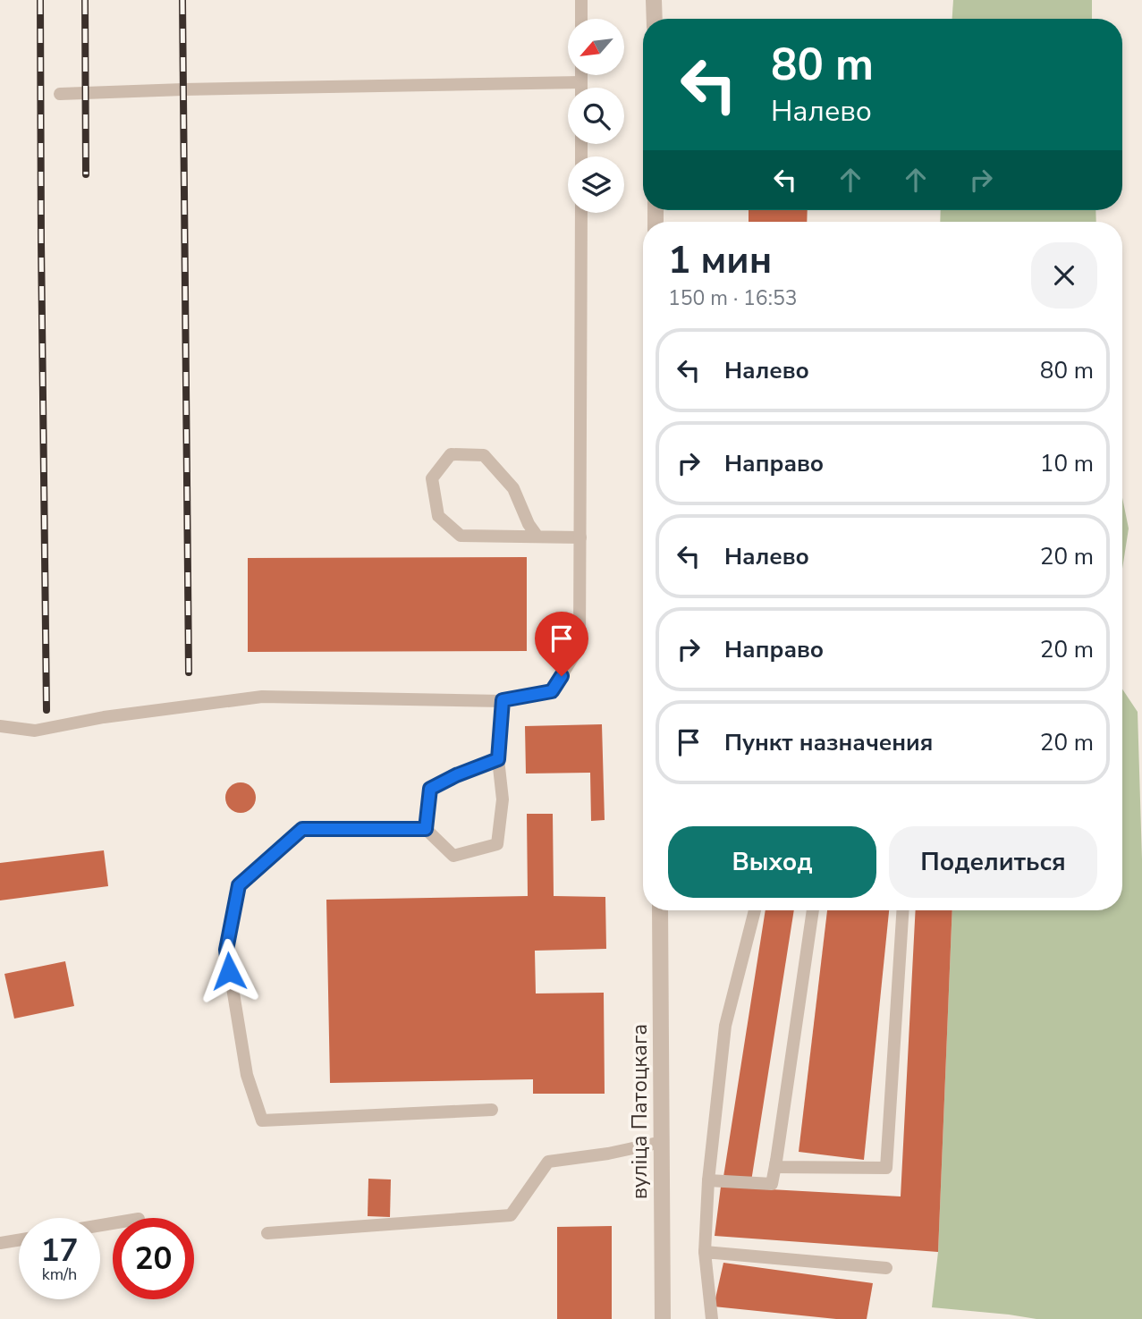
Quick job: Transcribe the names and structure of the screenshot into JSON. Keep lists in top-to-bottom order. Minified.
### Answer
{"streets":{"street":["вуліца Патоцкага"]},"north":"bottom left","page":{"turn":["80 m","Налево"],"heading":["1 мин","150 m · 16:53"],"list":[{"name":"Налево","value":"80 m"},{"name":"Направо","value":"10 m"},{"name":"Налево","value":"20 m"},{"name":"Направо","value":"20 m"},{"name":"Пункт назначения","value":"20 m"}],"buttons":["Выход","Поделиться"],"speed":"17 km/h","limit":"20"}}
